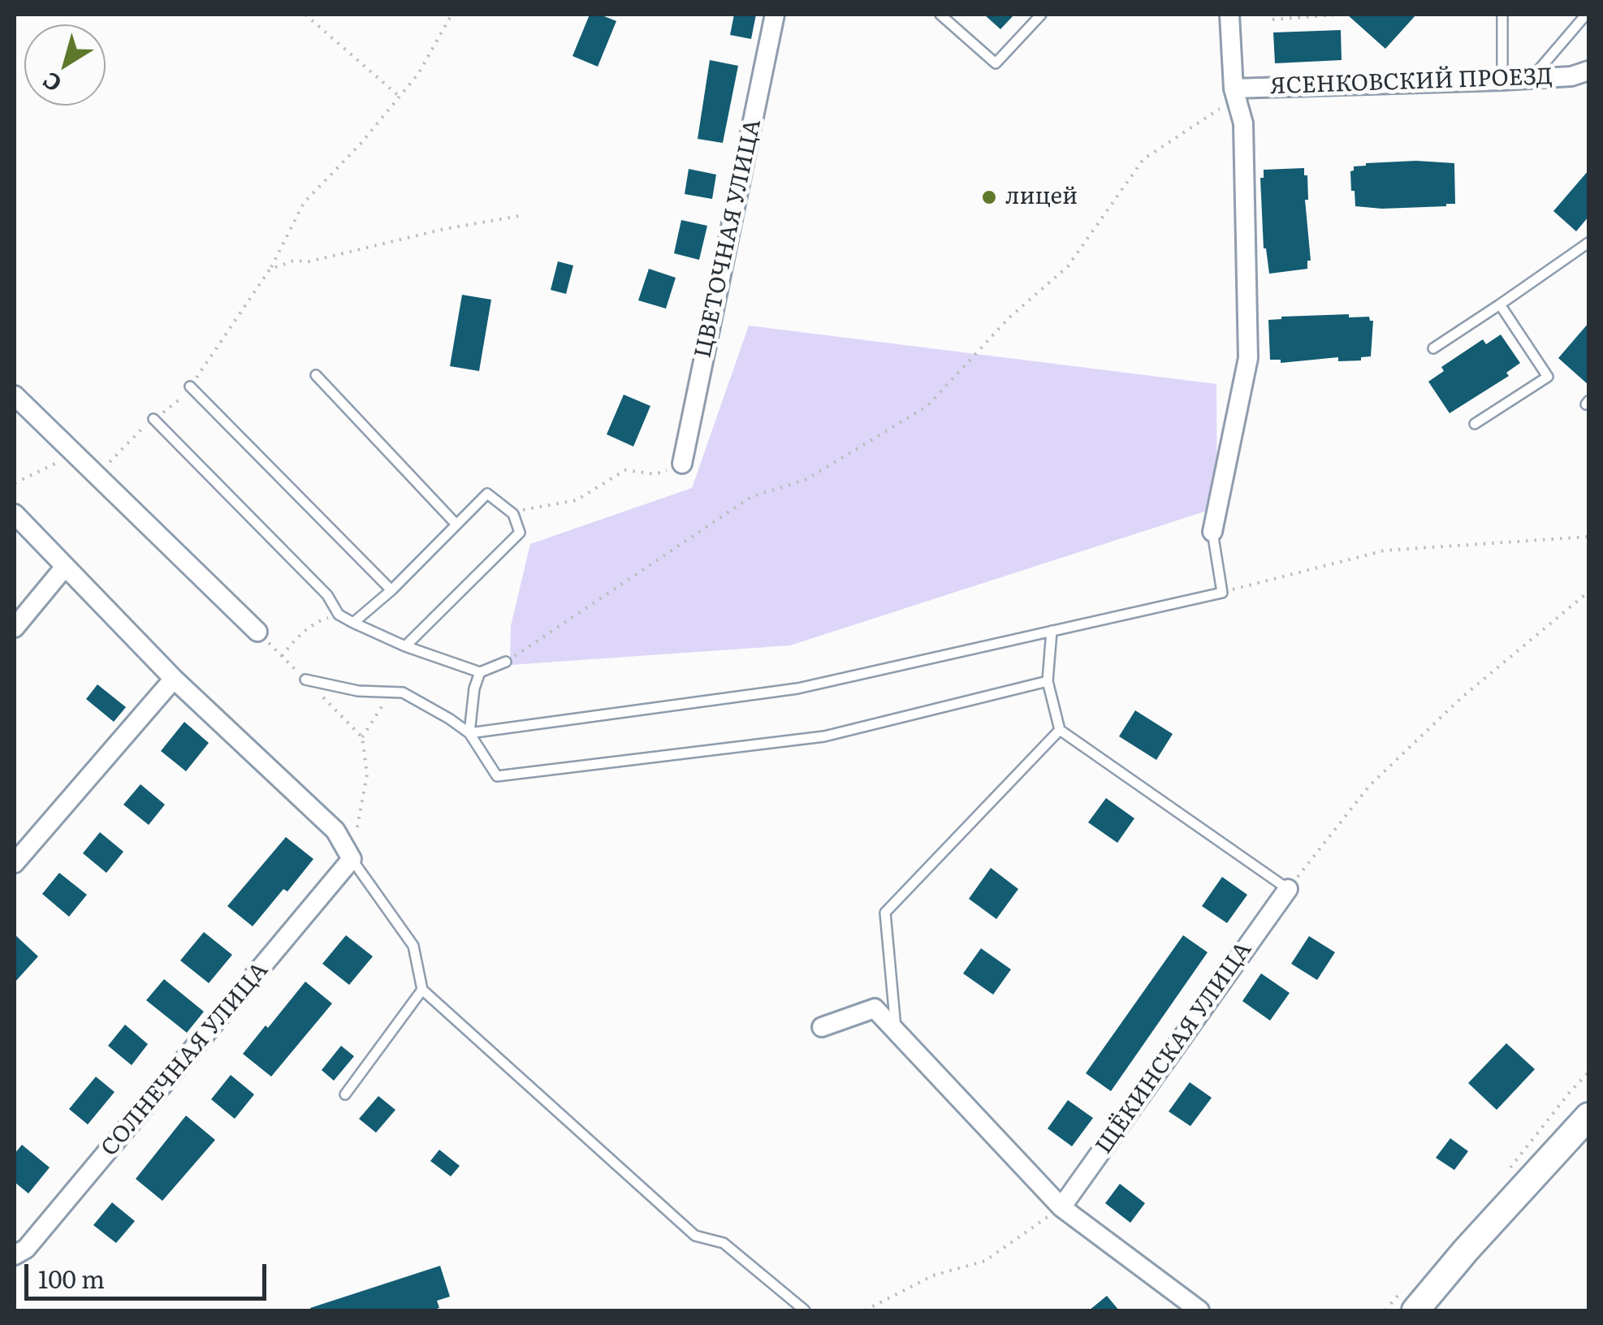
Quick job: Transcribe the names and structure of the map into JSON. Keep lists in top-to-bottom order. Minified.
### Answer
{"streets":{"street":["ЯСЕНКОВСКИЙ ПРОЕЗД","ЦВЕТОЧНАЯ УЛИЦА","ЩЁКИНСКАЯ УЛИЦА","СОЛНЕЧНАЯ УЛИЦА"]},"places":["лицей"],"scale_bar":"100 m","north":"bottom left"}
